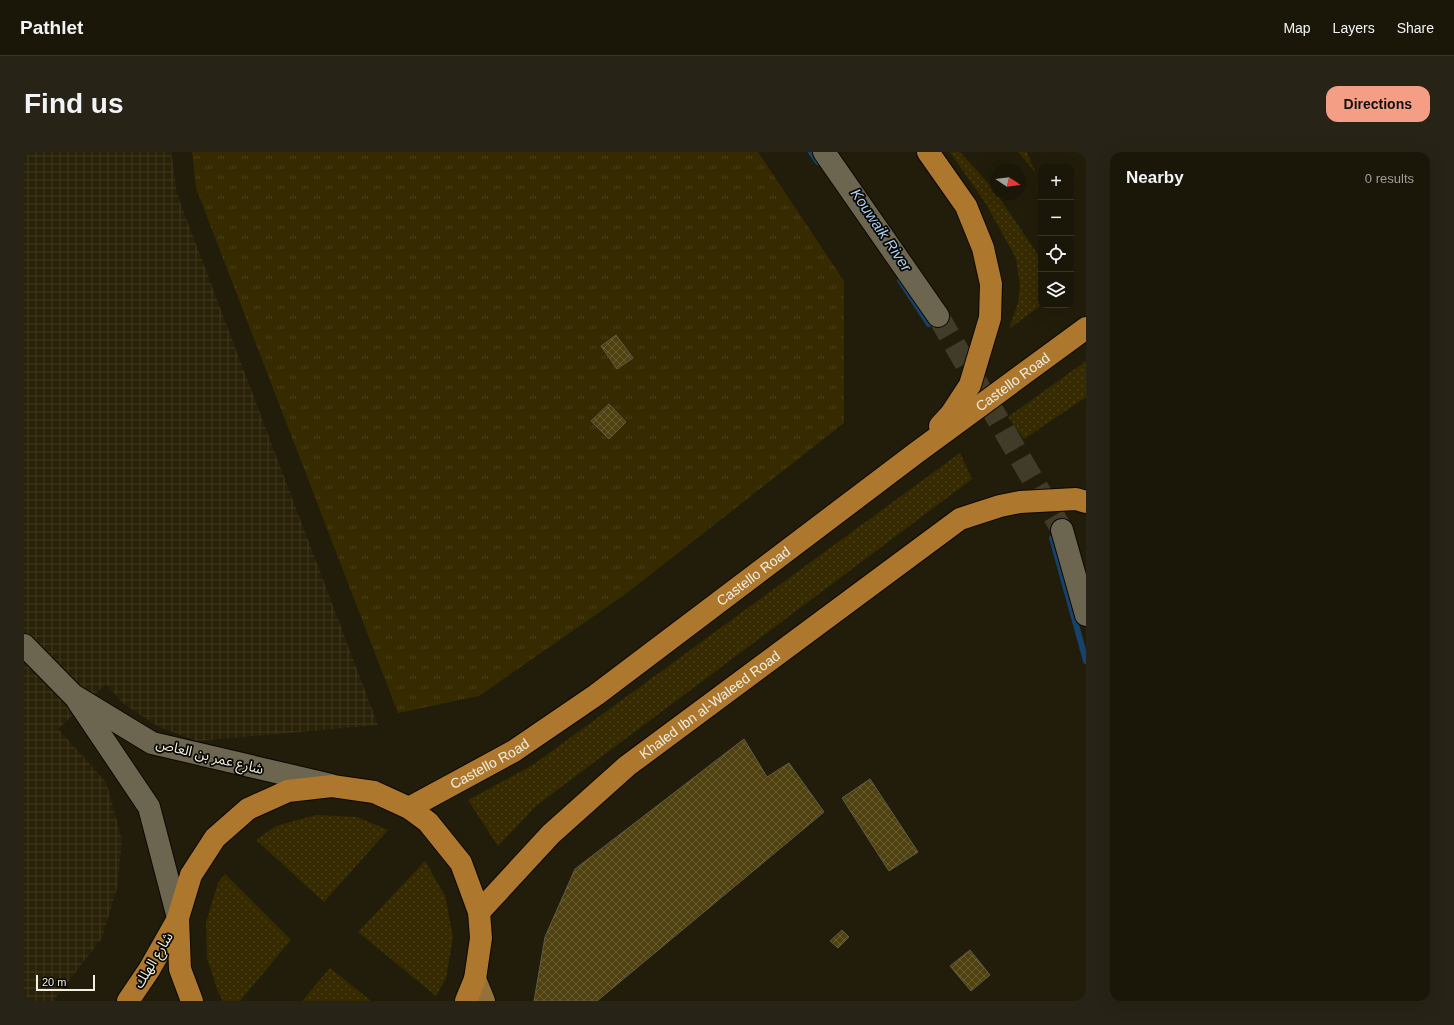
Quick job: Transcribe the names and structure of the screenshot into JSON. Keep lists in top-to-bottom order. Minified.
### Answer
{"streets":{"highway":["Castello Road","Khaled Ibn al-Waleed Road","شارع الهلك"],"street":["شارع عمر بن العاص"]},"water":["Kouwaik River"],"scale_bar":"20 m","north":"right","page":{"header":"Pathlet","nav":["Map","Layers","Share"],"buttons":"Directions","title":"Find us","heading":["Nearby","0 results"],"map_buttons":["+","−"],"scale":"20 m"}}
